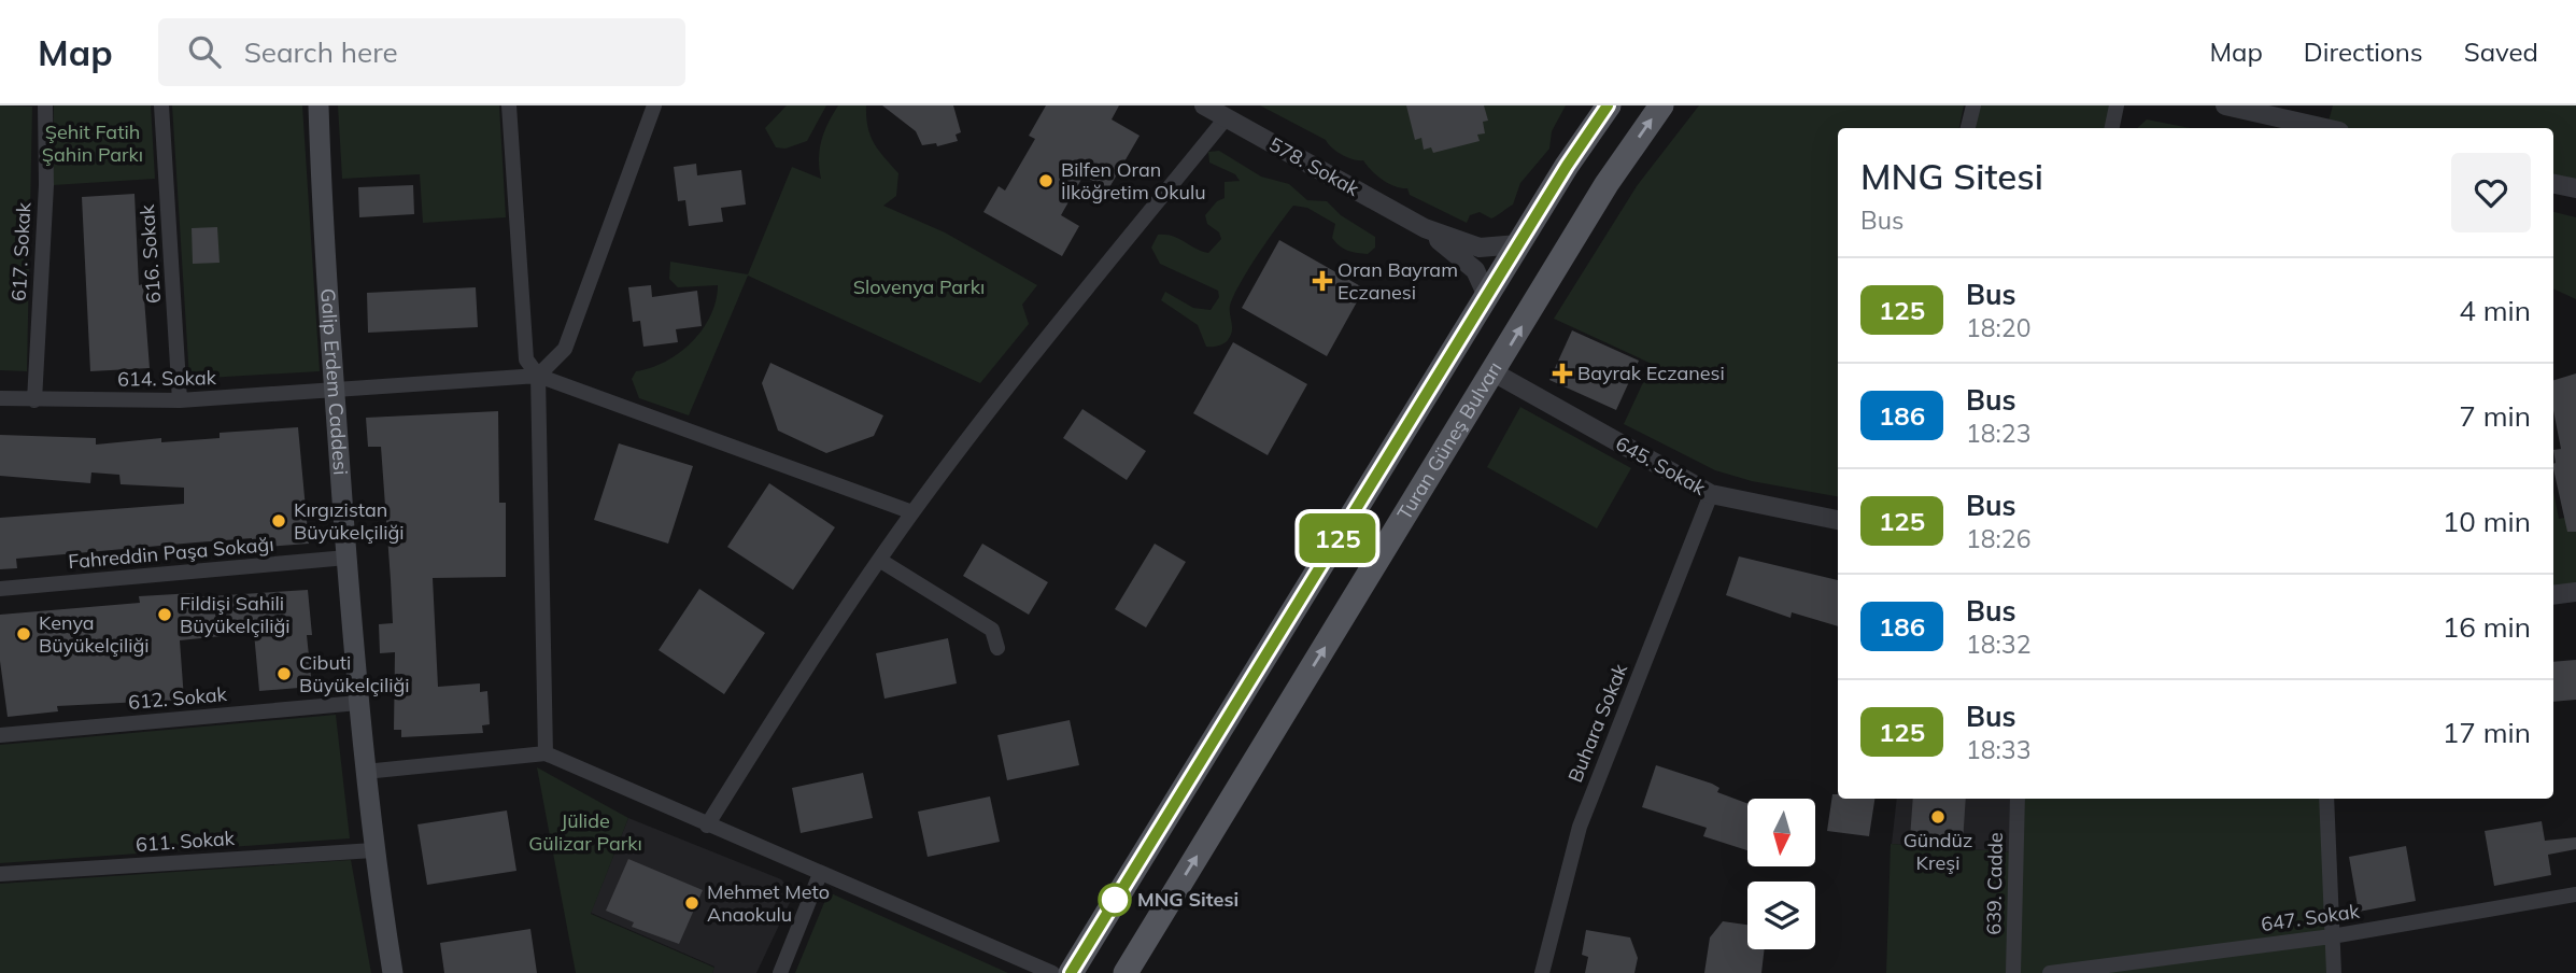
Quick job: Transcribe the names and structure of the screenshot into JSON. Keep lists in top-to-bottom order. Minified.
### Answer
{"streets":{"main road":["Galip Erdem Caddesi","Turan Güneş Bulvarı"],"street":["578. Sokak","617. Sokak","616. Sokak","614. Sokak","645. Sokak","Fahreddin Paşa Sokağı","612. Sokak","Buhara Sokak","611. Sokak","639. Cadde","647. Sokak"]},"crossings":[["617. Sokak","614. Sokak"],["616. Sokak","614. Sokak"],["614. Sokak","Galip Erdem Caddesi"],["Galip Erdem Caddesi","Fahreddin Paşa Sokağı"],["Galip Erdem Caddesi","612. Sokak"],["Galip Erdem Caddesi","611. Sokak"],["Turan Güneş Bulvarı","645. Sokak"],["645. Sokak","Buhara Sokak"]],"parks":["Şehit Fatih Şahin Parkı","Slovenya Parkı","Jülide Gülizar Parkı"],"places":{"other":["Bilfen Oran İlköğretim Okulu","Kırgızistan Büyükelçiliği","Fildişi Sahili Büyükelçiliği","Kenya Büyükelçiliği","Cibuti Büyükelçiliği","Gündüz Kreşi","MNG Sitesi","Mehmet Meto Anaokulu"],"health":["Oran Bayram Eczanesi","Bayrak Eczanesi"]},"lines":["bus line 125"],"north":"bottom","page":{"header":"Map","search":"Search here","nav":["Map","Directions","Saved"],"on_map":"125","heading":["MNG Sitesi","Bus"],"list":[{"mark":"125","name":"Bus","note":"18:20","value":"4 min"},{"mark":"186","name":"Bus","note":"18:23","value":"7 min"},{"mark":"125","name":"Bus","note":"18:26","value":"10 min"},{"mark":"186","name":"Bus","note":"18:32","value":"16 min"},{"mark":"125","name":"Bus","note":"18:33","value":"17 min"}]}}
